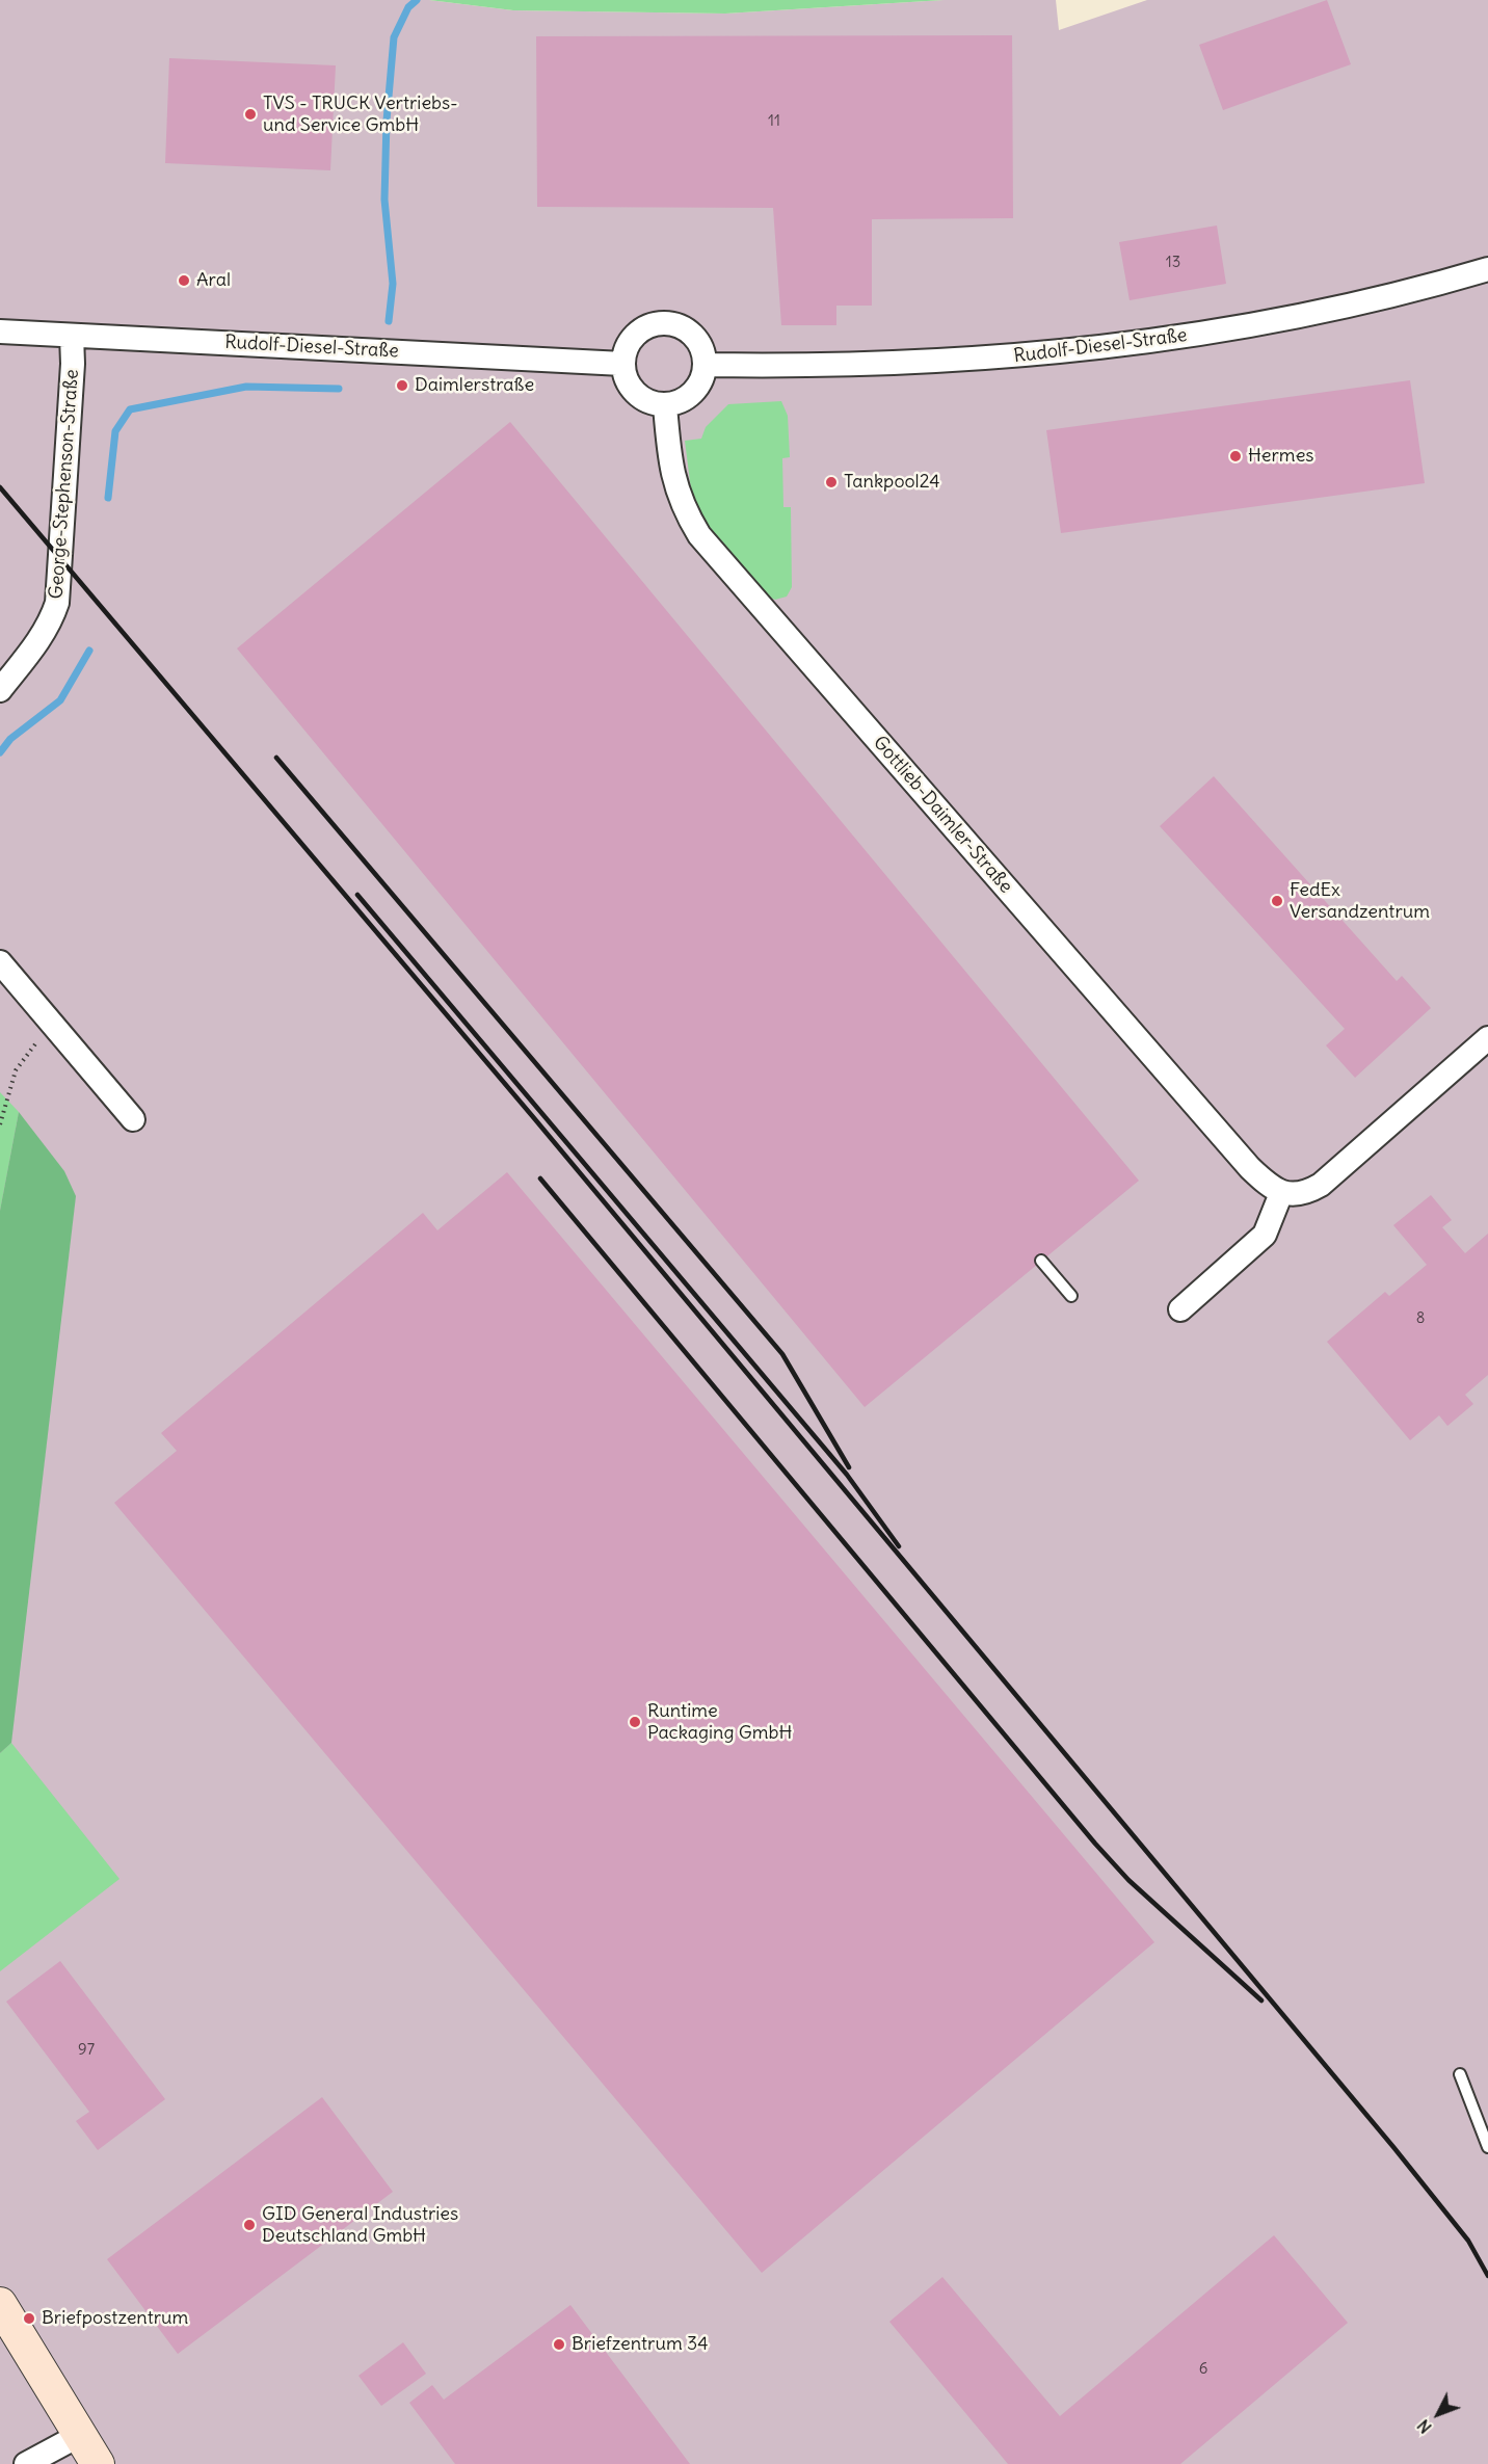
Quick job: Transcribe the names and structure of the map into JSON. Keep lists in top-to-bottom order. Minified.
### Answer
{"streets":{"street":["Rudolf-Diesel-Straße","George-Stephenson-Straße","Gottlieb-Daimler-Straße"]},"crossings":[["Rudolf-Diesel-Straße","George-Stephenson-Straße"],["Rudolf-Diesel-Straße","Gottlieb-Daimler-Straße"]],"places":["TVS - TRUCK Vertriebs- und Service GmbH","Aral","Daimlerstraße","Hermes","Tankpool24","FedEx Versandzentrum","Runtime Packaging GmbH","GID General Industries Deutschland GmbH","Briefpostzentrum","Briefzentrum 34"],"house_numbers":["11","13","8","97","6"],"north":"bottom left"}
